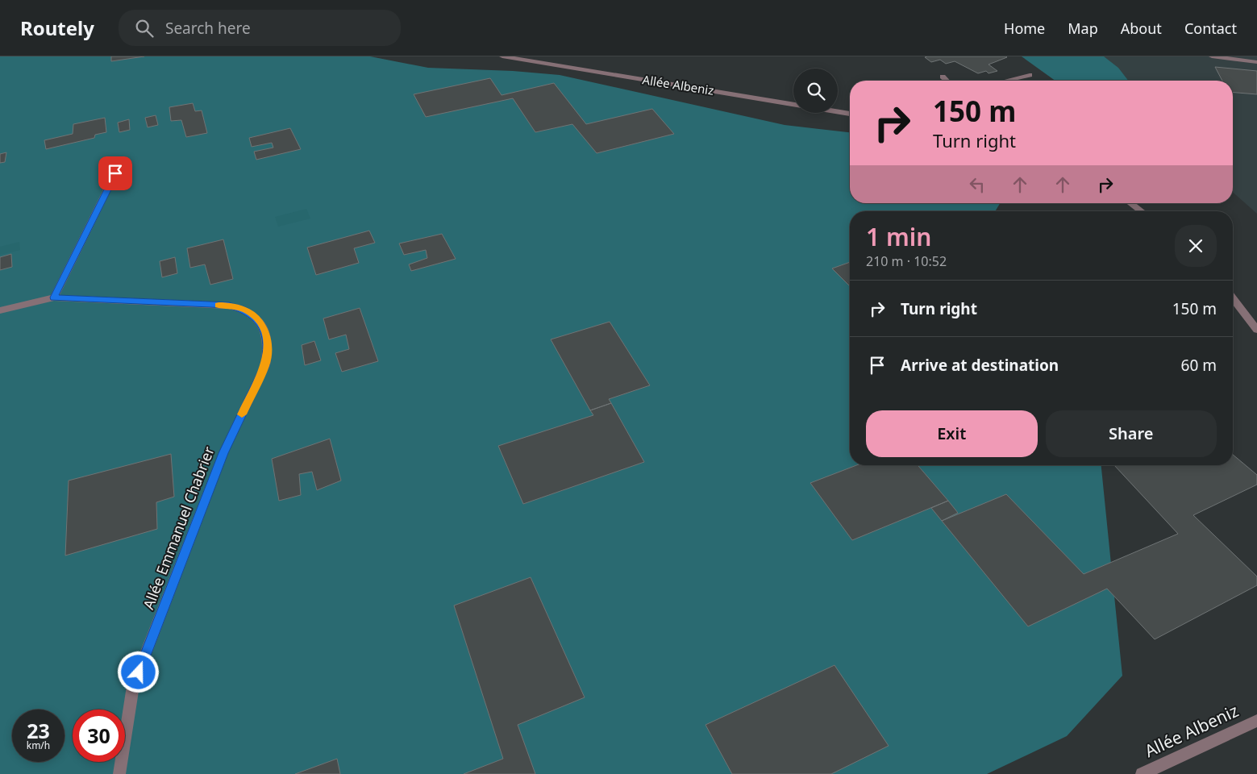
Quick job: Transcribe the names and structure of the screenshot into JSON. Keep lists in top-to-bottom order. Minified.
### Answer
{"streets":{"street":["Allée Albeniz","Allée Emmanuel Chabrier"]},"page":{"header":"Routely","search":"Search here","nav":["Home","Map","About","Contact"],"turn":["150 m","Turn right"],"heading":["1 min","210 m · 10:52"],"list":[{"name":"Turn right","value":"150 m"},{"name":"Arrive at destination","value":"60 m"}],"buttons":["Exit","Share"],"speed":"23 km/h","limit":"30"}}
